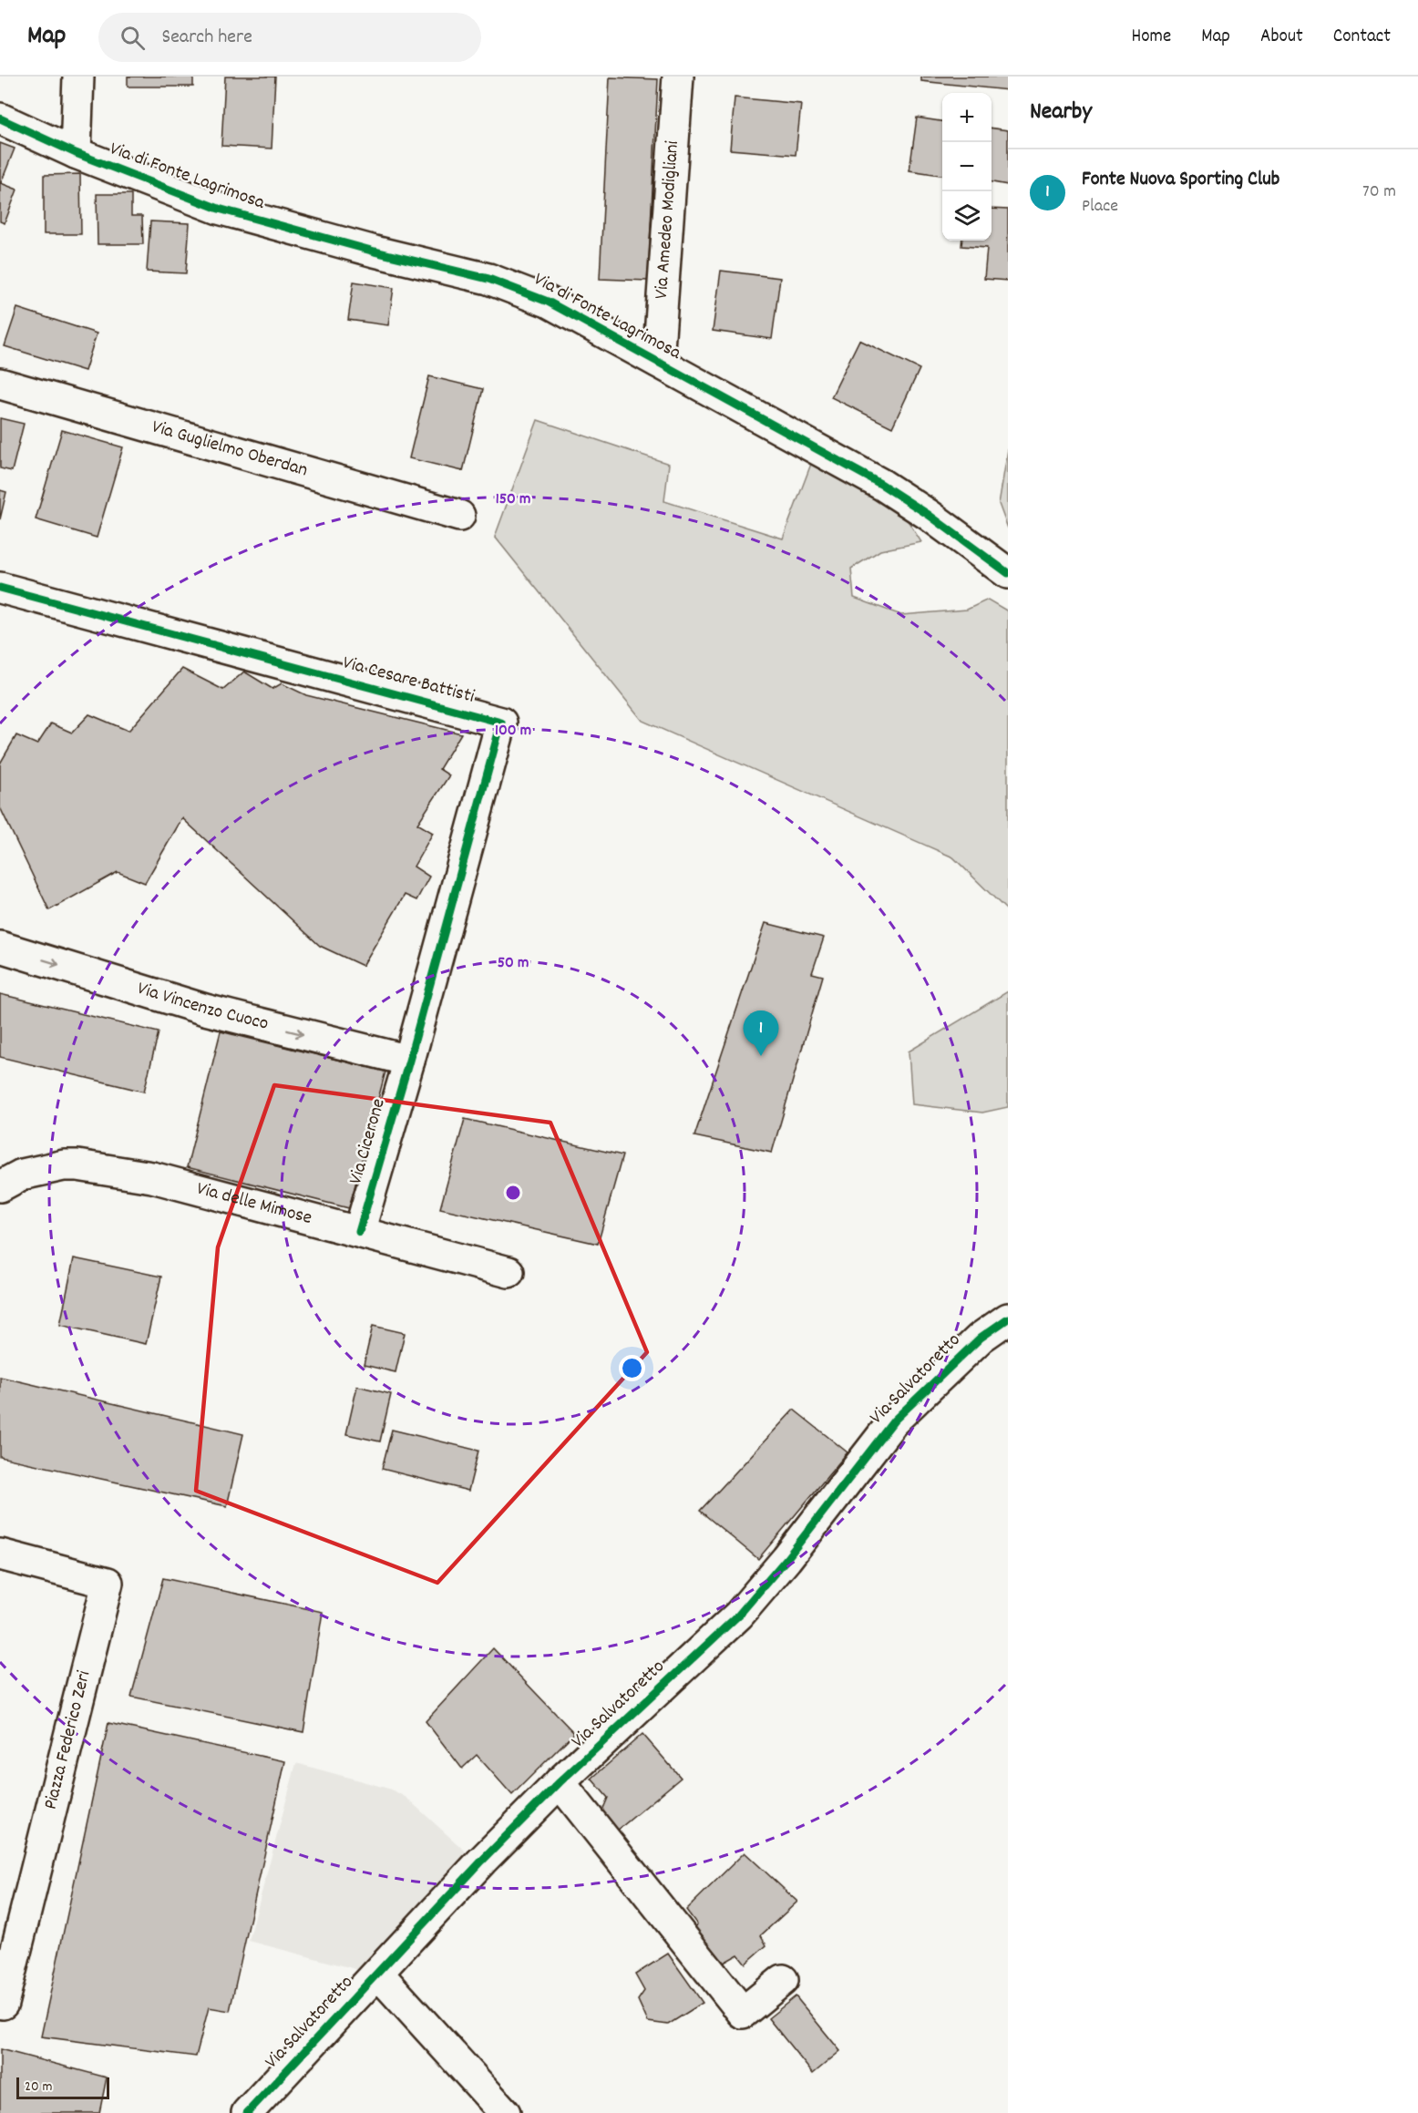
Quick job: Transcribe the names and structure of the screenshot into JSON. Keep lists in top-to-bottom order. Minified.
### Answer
{"streets":{"street":["Via di Fonte Lagrimosa","Via Amedeo Modigliani","Via Guglielmo Oberdan","Via Cesare Battisti","Via Vincenzo Cuoco","Via Cicerone","Via delle Mimose","Via Salvatoretto","Piazza Federico Zeri"]},"crossings":[["Via di Fonte Lagrimosa","Via Amedeo Modigliani"],["Via Cesare Battisti","Via Vincenzo Cuoco"],["Via Cesare Battisti","Via Cicerone"],["Via Vincenzo Cuoco","Via Cicerone"],["Via Cicerone","Via delle Mimose"]],"one_way":["Via Vincenzo Cuoco"],"scale_bar":"20 m","page":{"header":"Map","search":"Search here","nav":["Home","Map","About","Contact"],"heading":"Nearby","map_buttons":["+","−"],"list":[{"mark":"1","name":"Fonte Nuova Sporting Club","note":"Place","value":"70 m"}],"pins":"1","scale":"20 m"},"rings":["150 m","100 m","50 m"]}
